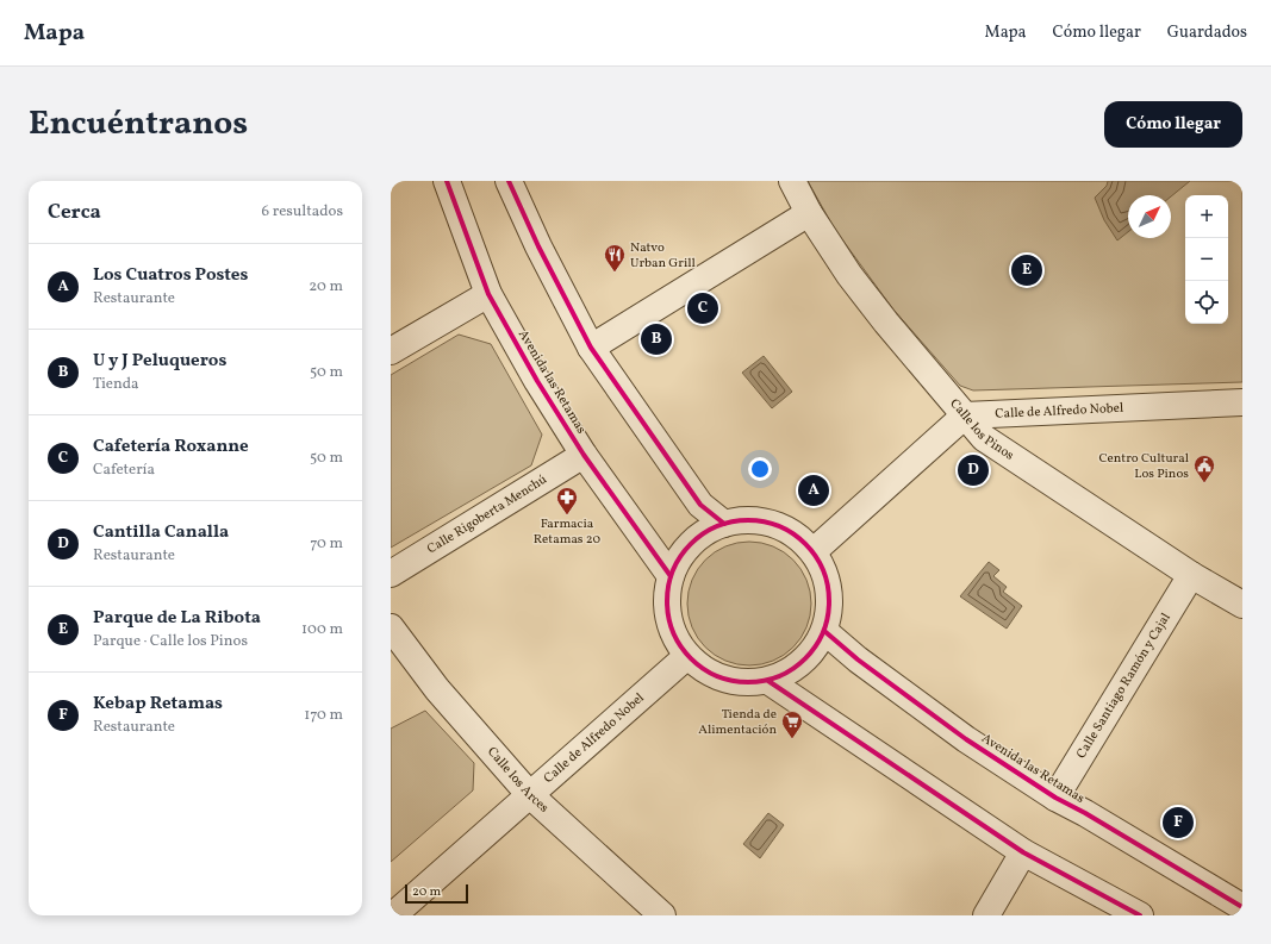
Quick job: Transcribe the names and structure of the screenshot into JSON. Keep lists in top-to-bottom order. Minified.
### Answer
{"streets":{"street":["Avenida las Retamas","Calle de Alfredo Nobel","Calle los Pinos","Calle Rigoberta Menchú","Calle Santiago Ramón y Cajal","Calle los Arces"]},"crossings":[["Avenida las Retamas","Calle de Alfredo Nobel"],["Avenida las Retamas","Calle Rigoberta Menchú"],["Avenida las Retamas","Calle Santiago Ramón y Cajal"],["Calle de Alfredo Nobel","Calle los Pinos"],["Calle de Alfredo Nobel","Calle los Arces"],["Calle los Pinos","Calle Santiago Ramón y Cajal"]],"places":{"restaurant":["Natvo Urban Grill"],"public building":["Centro Cultural Los Pinos"],"pharmacy":["Farmacia Retamas 20"],"supermarket":["Tienda de Alimentación"]},"scale_bar":"20 m","north":"top right","page":{"header":"Mapa","nav":["Mapa","Cómo llegar","Guardados"],"title":"Encuéntranos","buttons":"Cómo llegar","heading":["Cerca","6 resultados"],"map_buttons":["+","−"],"list":[{"mark":"A","name":"Los Cuatros Postes","note":"Restaurante","value":"20 m"},{"mark":"B","name":"U y J Peluqueros","note":"Tienda","value":"50 m"},{"mark":"C","name":"Cafetería Roxanne","note":"Cafetería","value":"50 m"},{"mark":"D","name":"Cantilla Canalla","note":"Restaurante","value":"70 m"},{"mark":"E","name":"Parque de La Ribota","note":"Parque · Calle los Pinos","value":"100 m"},{"mark":"F","name":"Kebap Retamas","note":"Restaurante","value":"170 m"}],"pins":["E","C","B","D","A","F"],"scale":"20 m"}}
